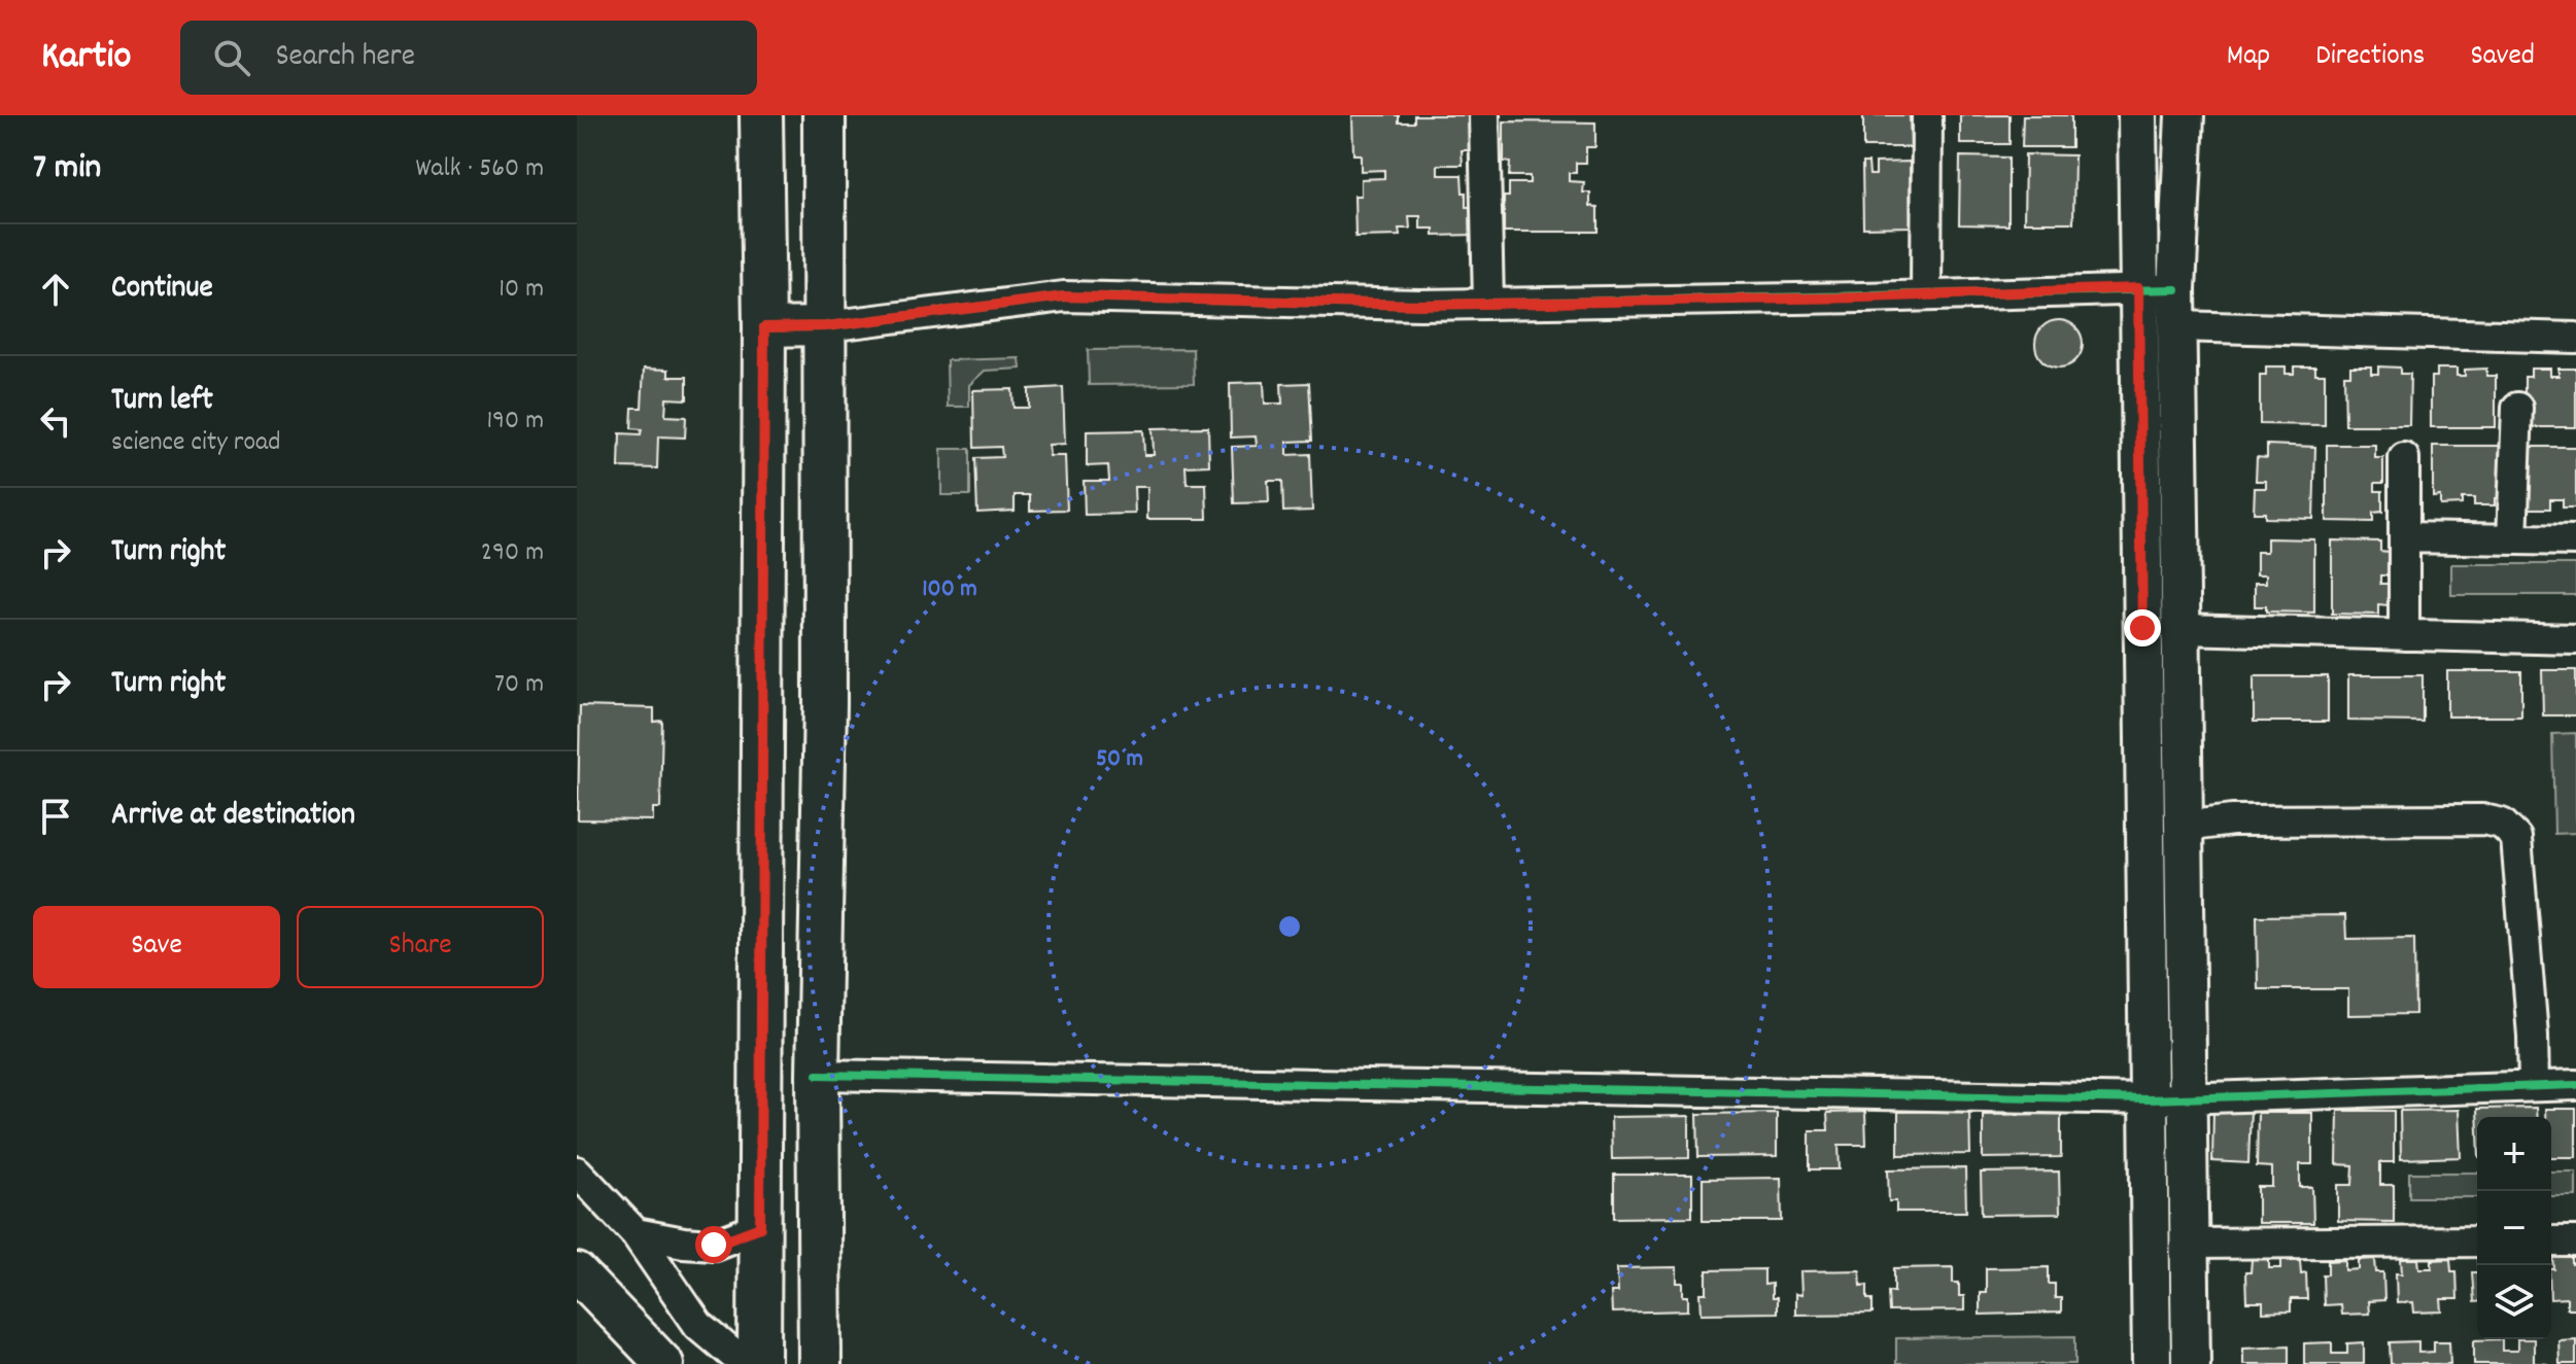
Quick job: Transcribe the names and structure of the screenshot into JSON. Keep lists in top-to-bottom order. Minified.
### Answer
{"page":{"header":"Kartio","search":"Search here","nav":["Map","Directions","Saved"],"heading":["7 min","Walk · 560 m"],"list":[["Continue","10 m"],["Turn left","science city road","190 m"],["Turn right","290 m"],["Turn right","70 m"],"Arrive at destination"],"buttons":["Save","Share"],"map_buttons":["+","−"]},"rings":["100 m","50 m"]}
